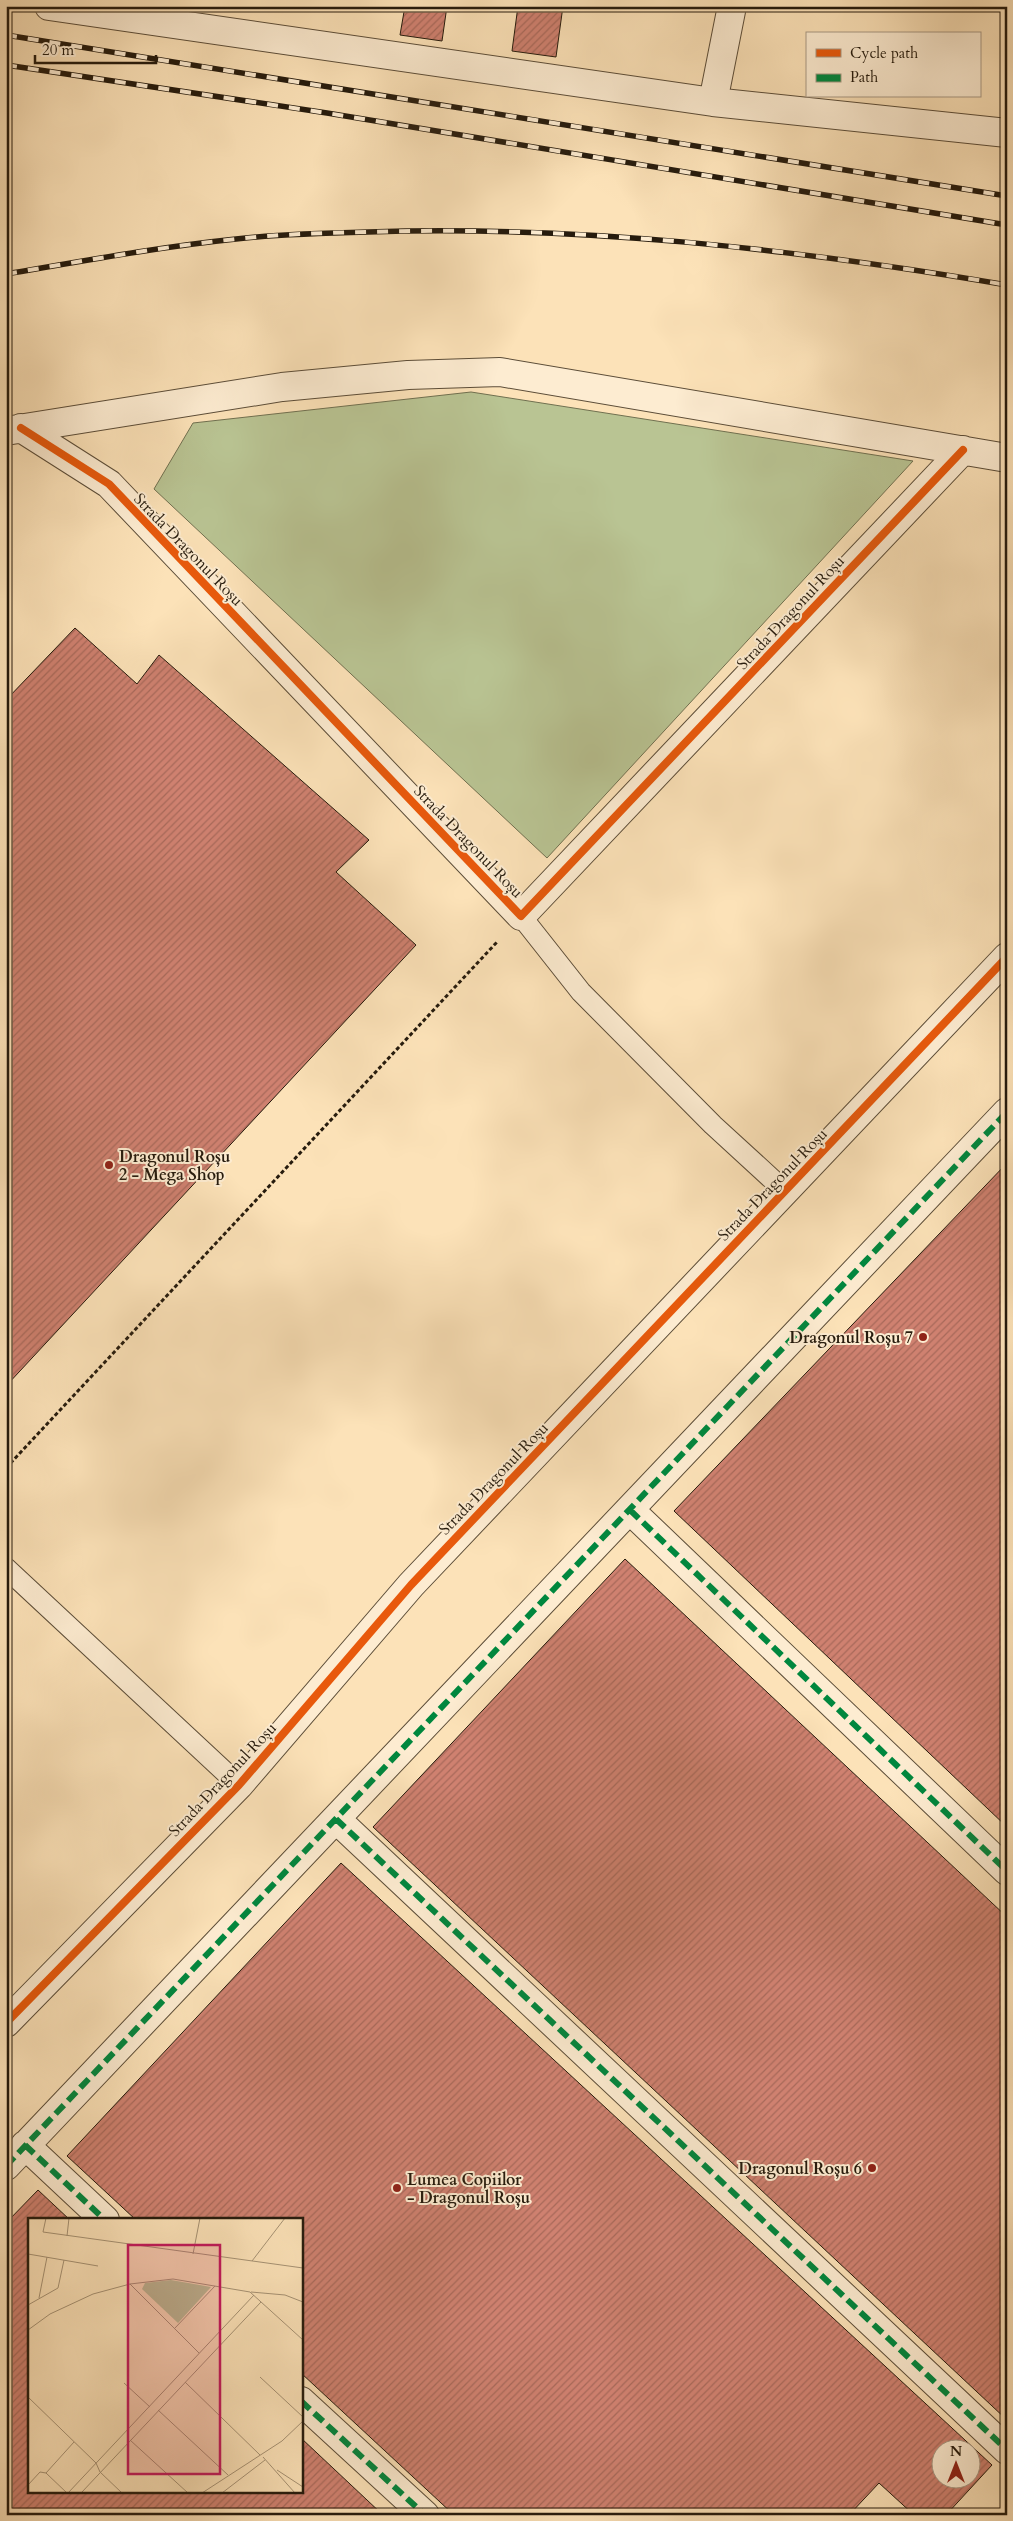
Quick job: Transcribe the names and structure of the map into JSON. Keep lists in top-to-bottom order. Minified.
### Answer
{"streets":{"street":["Strada Dragonul Roșu"]},"places":["Dragonul Roșu 2 - Mega Shop","Dragonul Roșu 7","Dragonul Roșu 6","Lumea Copiilor - Dragonul Roșu"],"legend":["Cycle path","Path"],"scale_bar":"20 m","north":"top"}
